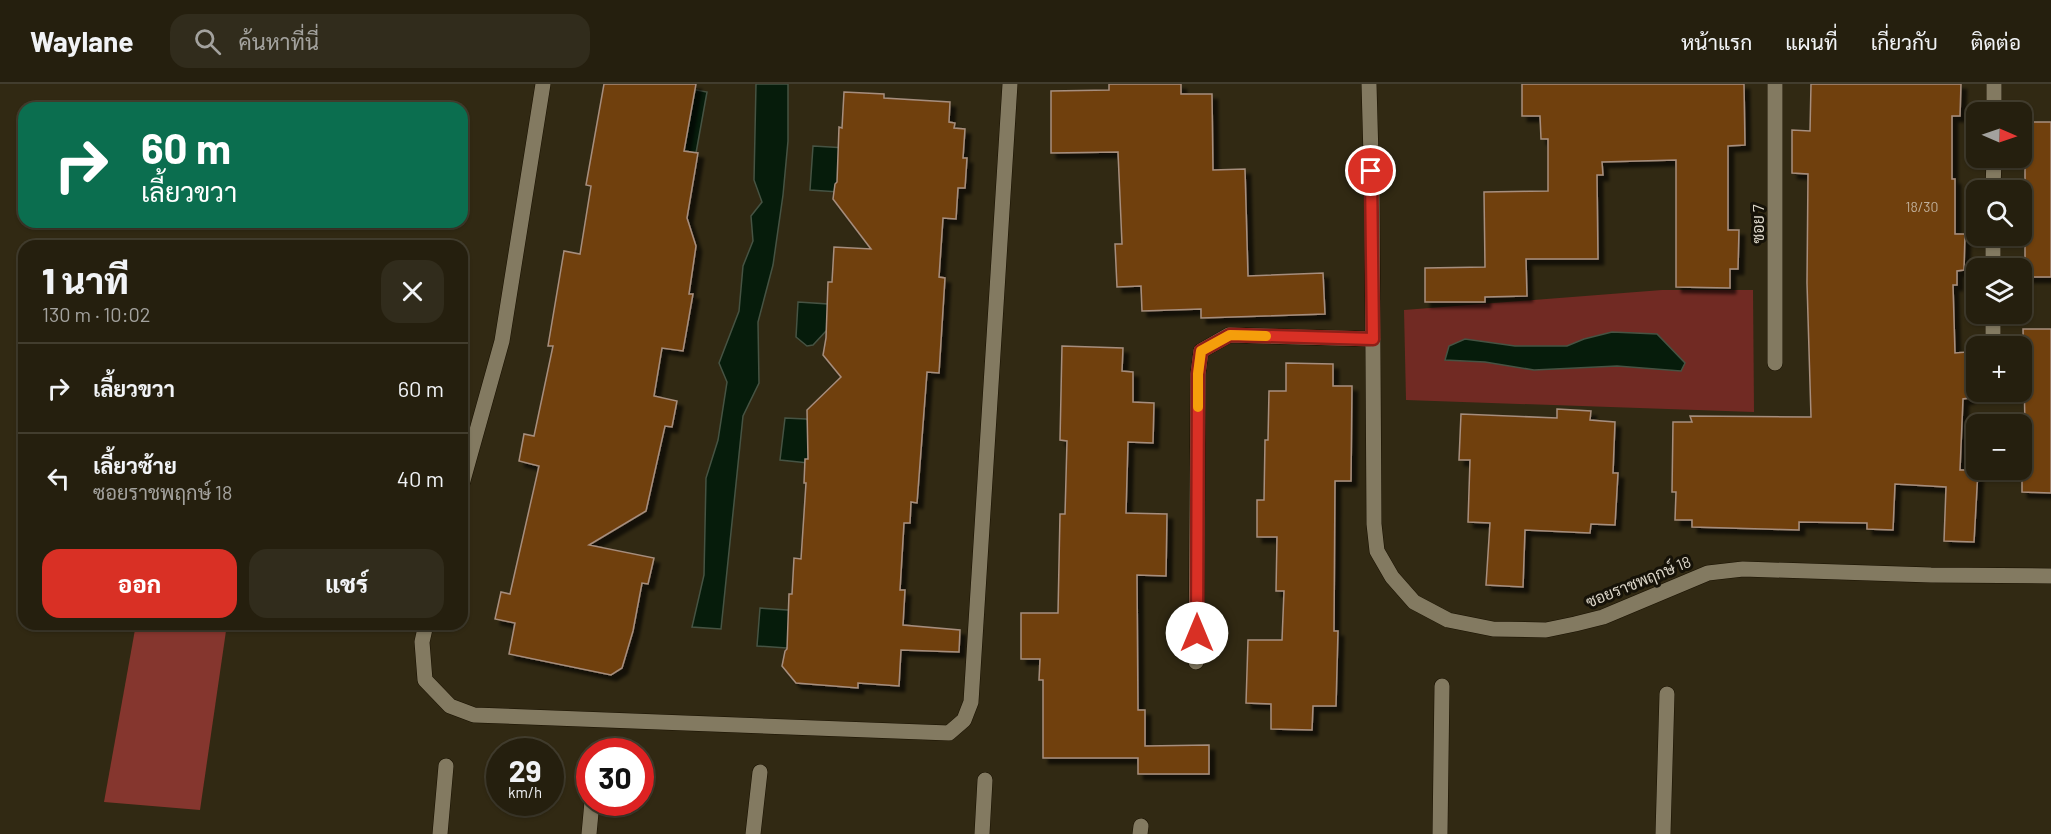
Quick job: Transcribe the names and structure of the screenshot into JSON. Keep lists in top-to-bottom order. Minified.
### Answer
{"streets":{"street":["ซอย 7","ซอยราชพฤกษ์ 18"]},"house_numbers":["18/30"],"north":"right","page":{"header":"Waylane","search":"ค้นหาที่นี่","nav":["หน้าแรก","แผนที่","เกี่ยวกับ","ติดต่อ"],"map_buttons":["+","−"],"turn":["60 m","เลี้ยวขวา"],"heading":["1 นาที","130 m · 10:02"],"list":[{"name":"เลี้ยวขวา","value":"60 m"},{"name":"เลี้ยวซ้าย","note":"ซอยราชพฤกษ์ 18","value":"40 m"}],"buttons":["ออก","แชร์"],"speed":"29 km/h","limit":"30"}}
